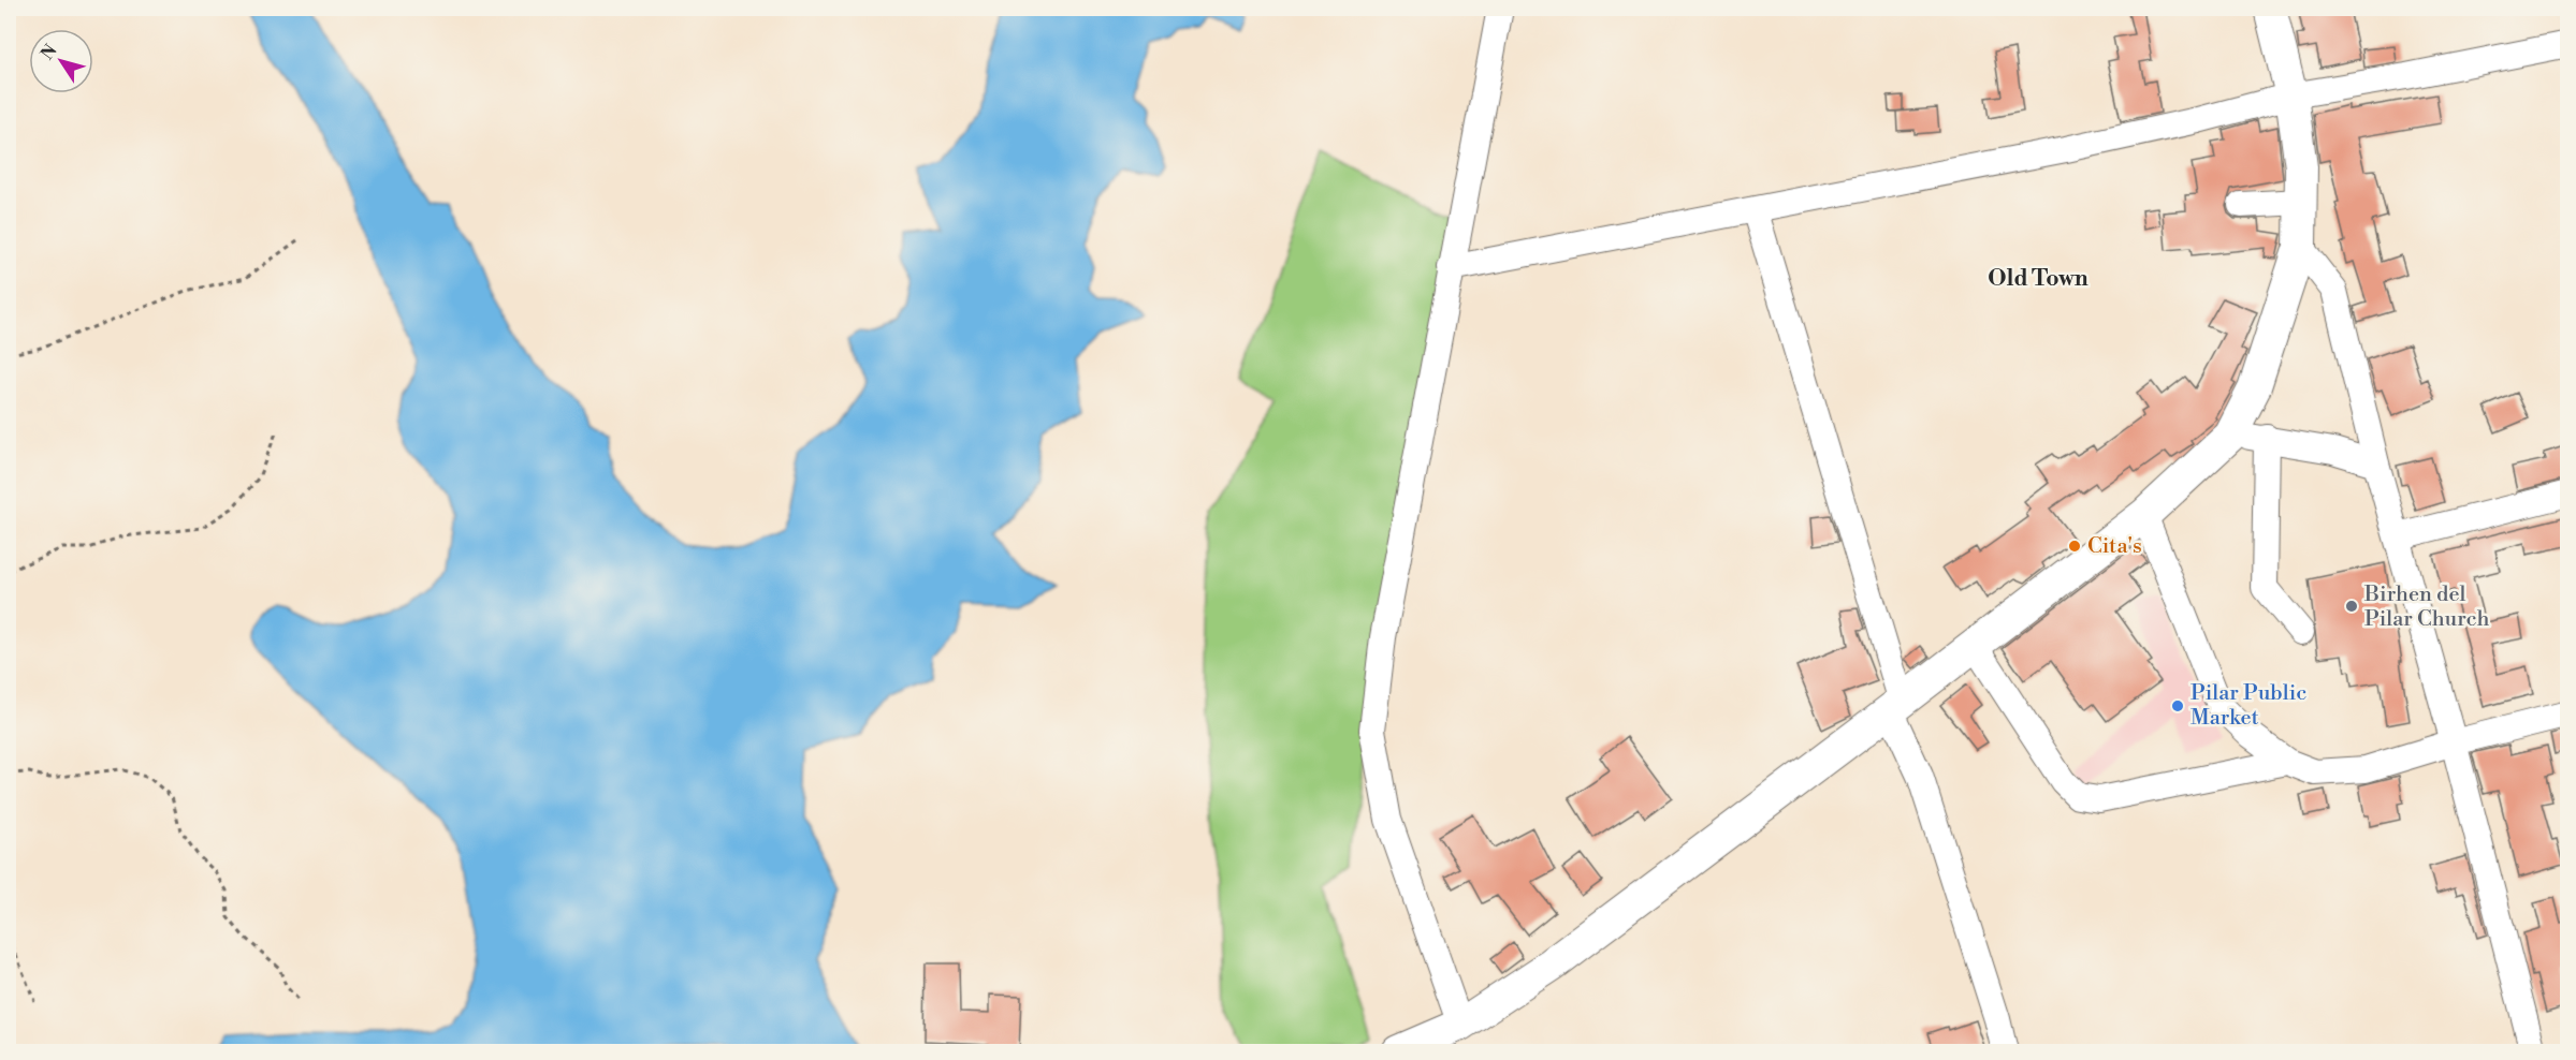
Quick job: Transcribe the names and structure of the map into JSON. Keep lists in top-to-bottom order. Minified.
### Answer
{"districts":["Old Town"],"places":["Cita's","Birhen del Pilar Church","Pilar Public Market"],"north":"top left"}
